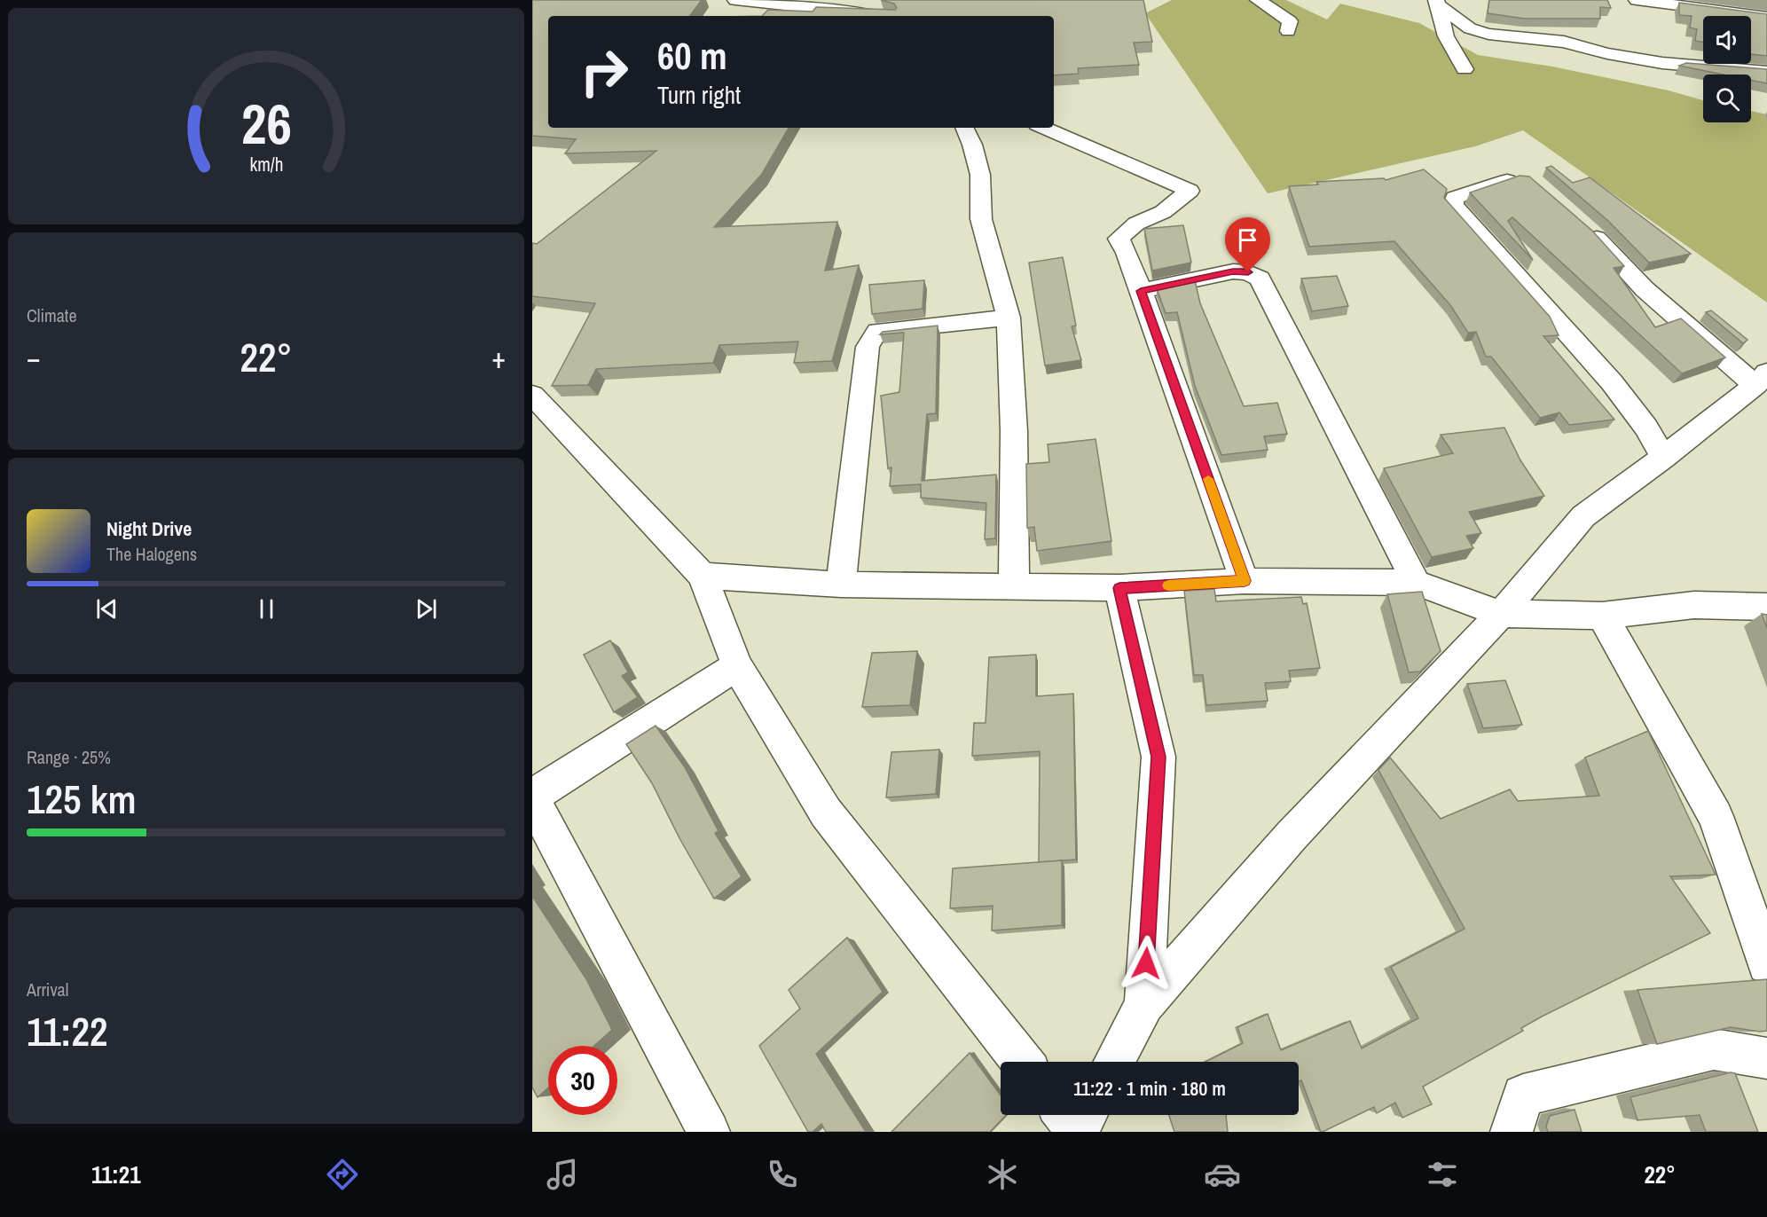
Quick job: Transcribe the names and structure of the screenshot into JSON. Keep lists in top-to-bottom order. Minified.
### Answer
{"page":{"turn":["60 m","Turn right"],"tile":["Climate",["Range · 25%","125 km"],["Arrival","11:22"]],"heat":["−","22°","+"],"song":["Night Drive","The Halogens"],"limit":"30","trip":"11:22 · 1 min · 180 m","tabs":["11:21","22°"],"gauge":["26","km/h"]}}
